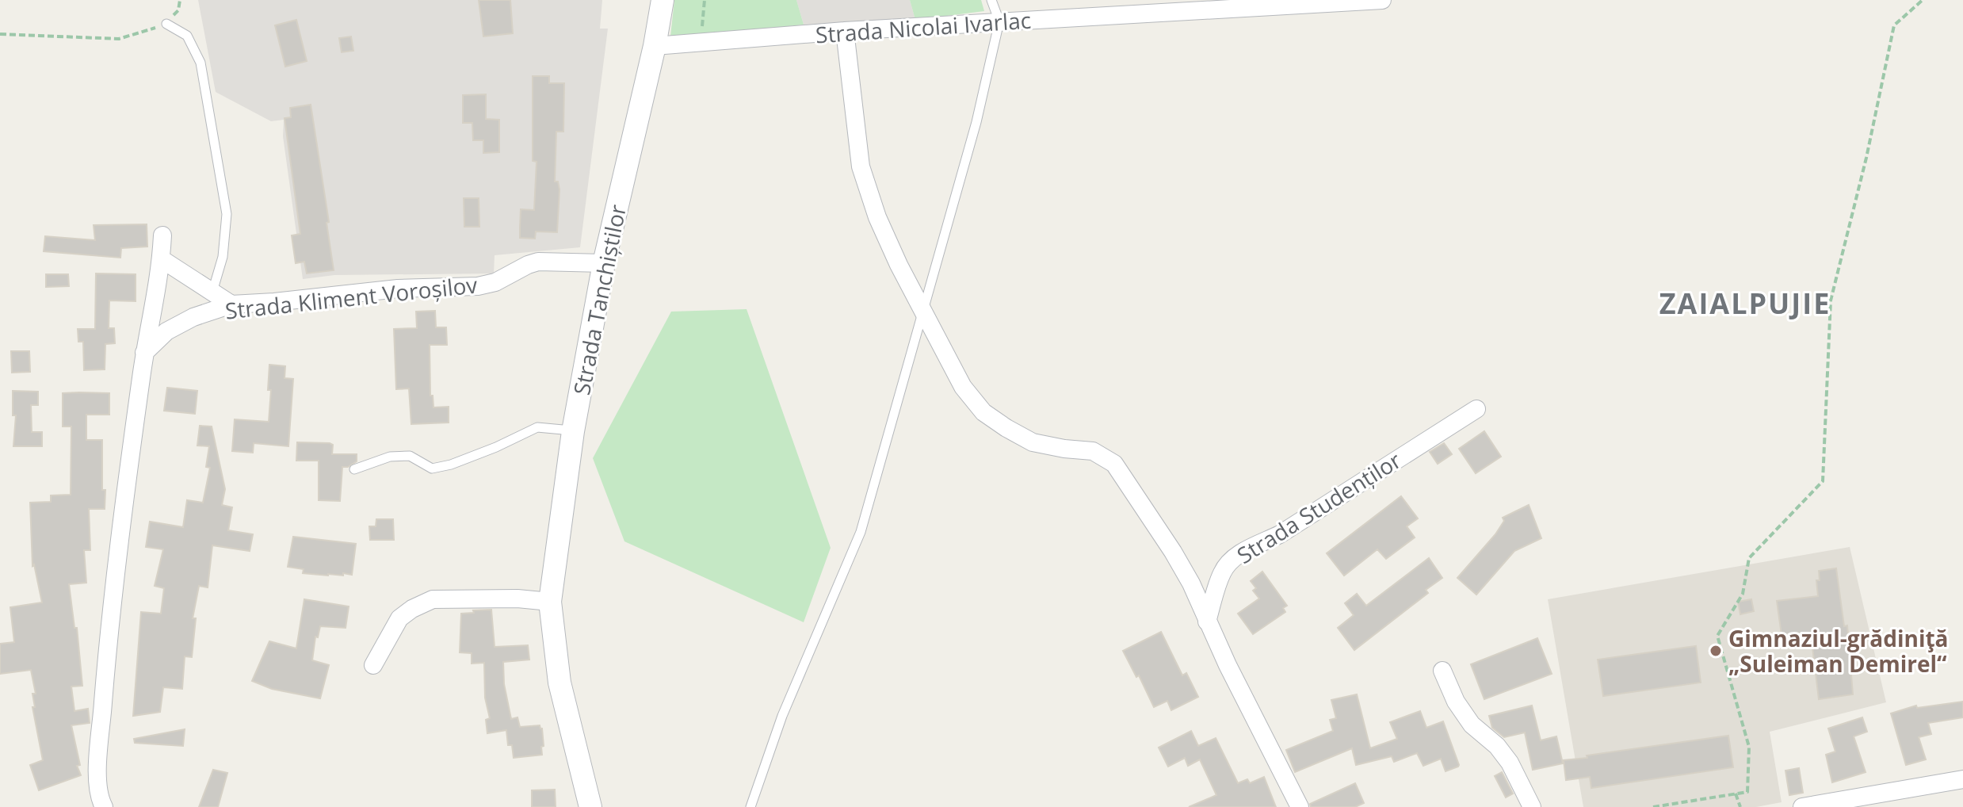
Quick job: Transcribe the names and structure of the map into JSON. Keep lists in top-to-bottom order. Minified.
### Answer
{"streets":{"street":["Strada Nicolai Ivarlac","Strada Kliment Voroșilov","Strada Tanchiștilor","Strada Studenților"]},"crossings":[["Strada Nicolai Ivarlac","Strada Tanchiștilor"],["Strada Kliment Voroșilov","Strada Tanchiștilor"]],"districts":["ZAIALPUJIE"],"places":["Gimnaziul-grădiniţă „Suleiman Demirel“"]}
